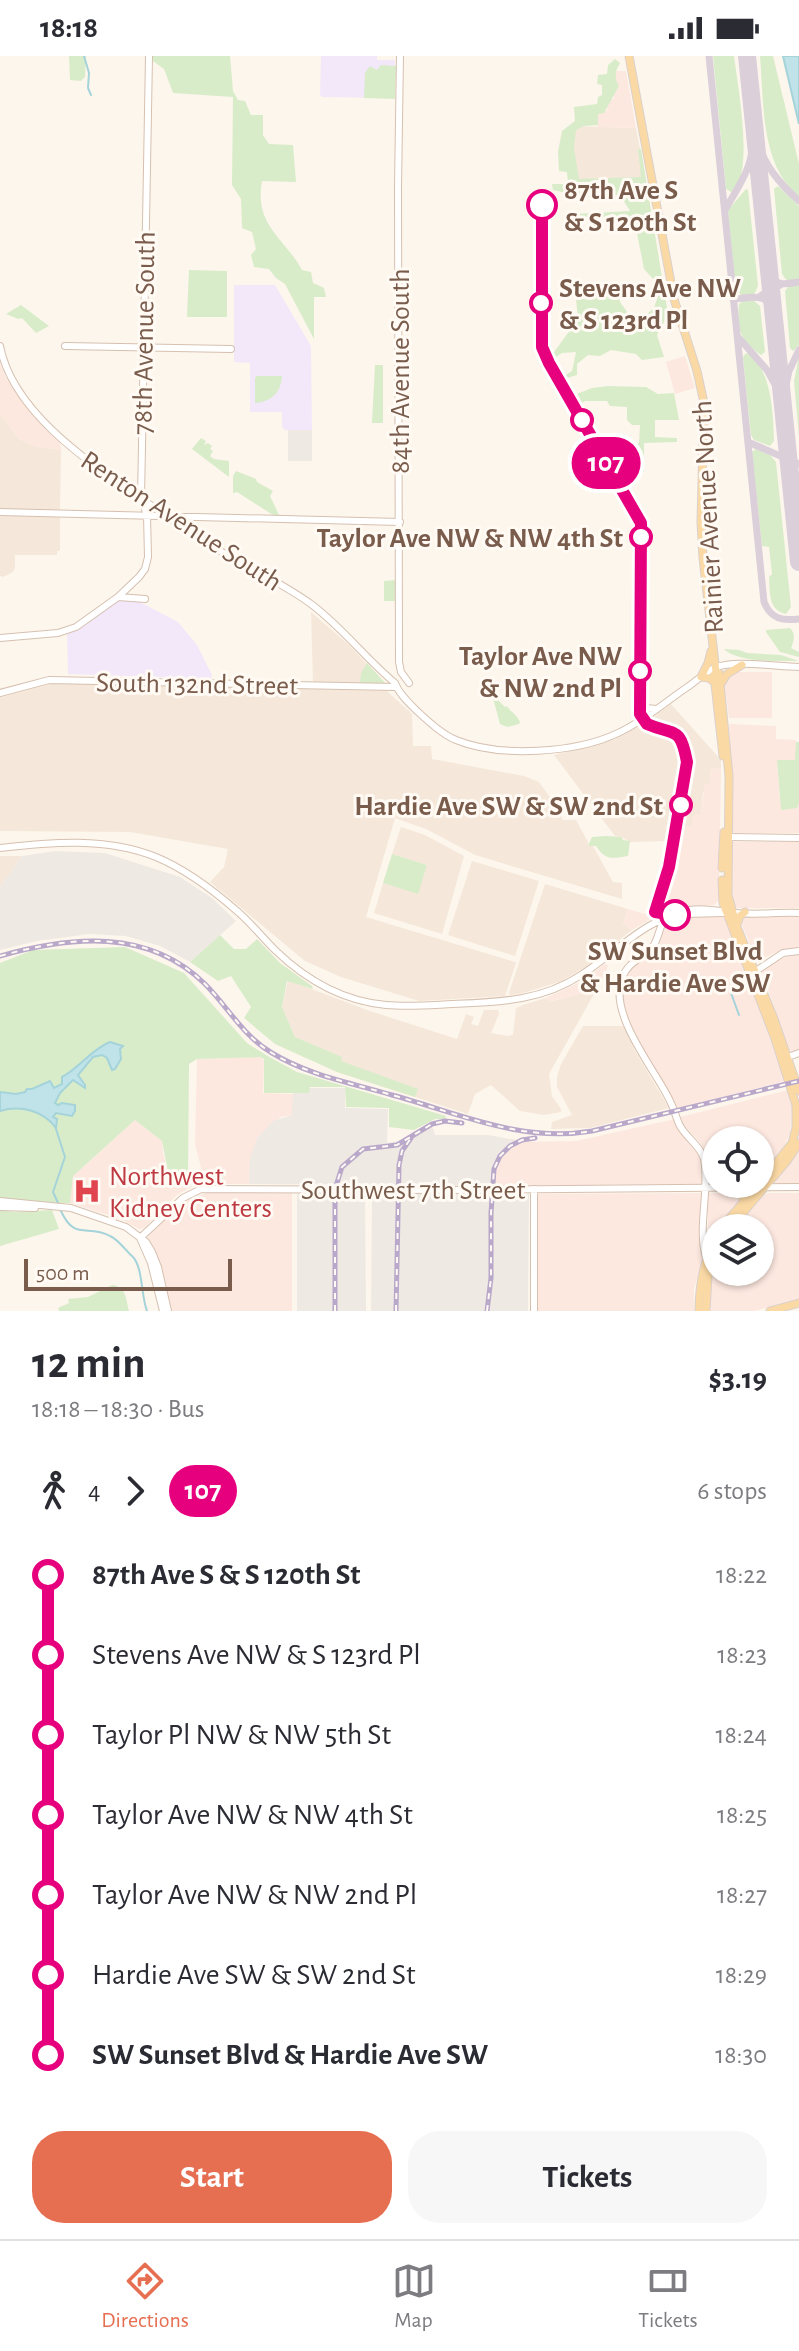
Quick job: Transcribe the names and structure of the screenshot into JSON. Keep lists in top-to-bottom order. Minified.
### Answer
{"streets":{"main road":["Rainier Avenue North"],"street":["78th Avenue South","84th Avenue South","Renton Avenue South","South 132nd Street","Southwest 7th Street"]},"crossings":[["78th Avenue South","Renton Avenue South"],["Rainier Avenue North","Renton Avenue South"],["Renton Avenue South","South 132nd Street"]],"places":{"other":["87th Ave S & S 120th St","Stevens Ave NW & S 123rd Pl","Taylor Ave NW & NW 4th St","Taylor Ave NW & NW 2nd Pl","Hardie Ave SW & SW 2nd St","SW Sunset Blvd & Hardie Ave SW"],"hospital":["Northwest Kidney Centers"]},"lines":["bus line 107"],"scale_bar":"500 m","page":{"status":"18:18","on_map":"107","scale":"500 m","heading":["12 min","18:18 – 18:30 · Bus","$3.19"],"legs":["4","107","6 stops"],"list":[{"name":"87th Ave S & S 120th St","value":"18:22"},{"name":"Stevens Ave NW & S 123rd Pl","value":"18:23"},{"name":"Taylor Pl NW & NW 5th St","value":"18:24"},{"name":"Taylor Ave NW & NW 4th St","value":"18:25"},{"name":"Taylor Ave NW & NW 2nd Pl","value":"18:27"},{"name":"Hardie Ave SW & SW 2nd St","value":"18:29"},{"name":"SW Sunset Blvd & Hardie Ave SW","value":"18:30"}],"buttons":["Start","Tickets"],"tabs":["Directions","Map","Tickets"]}}
